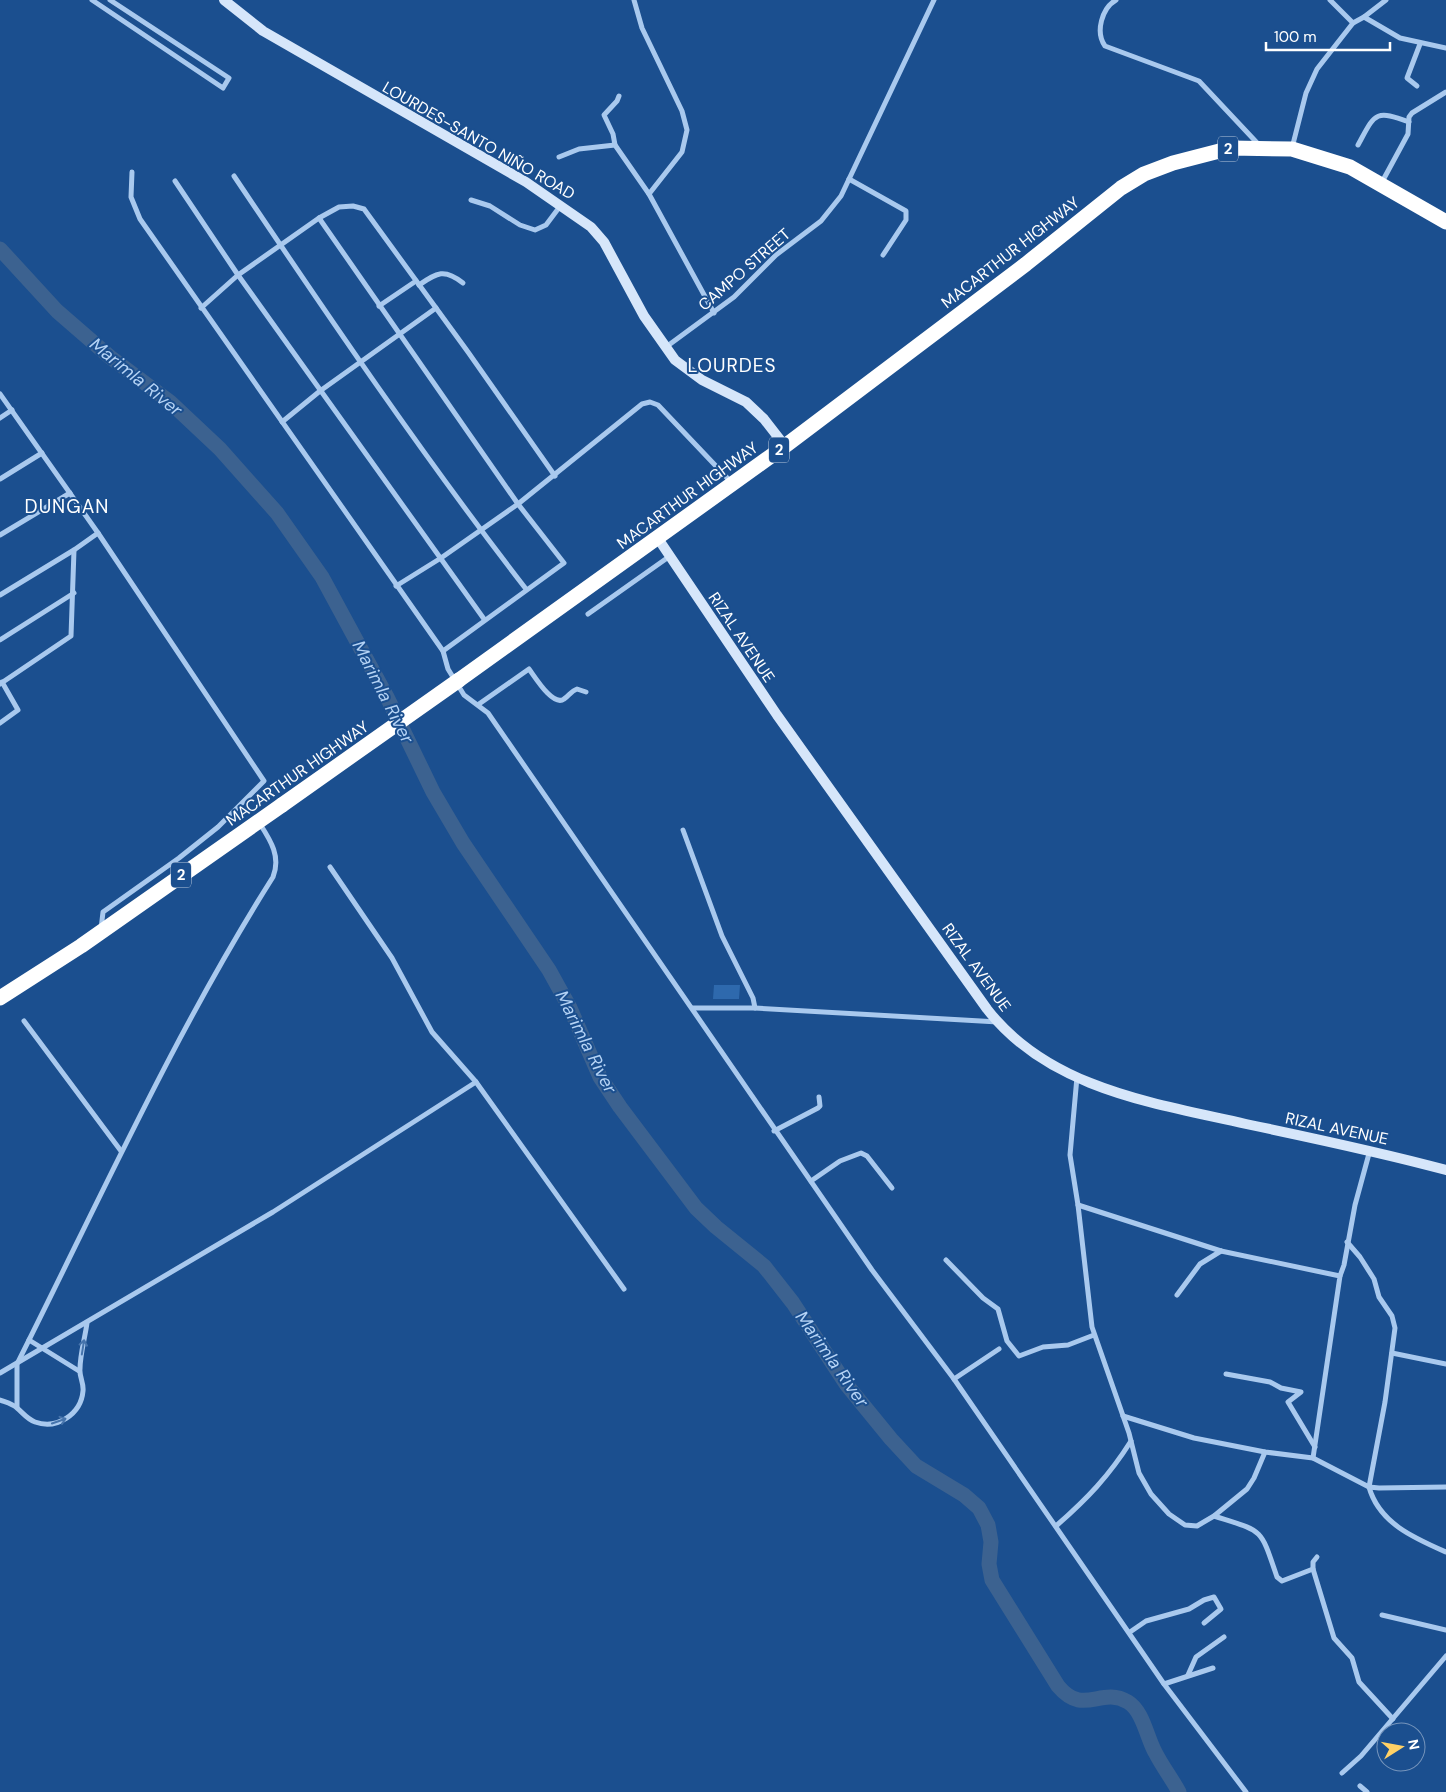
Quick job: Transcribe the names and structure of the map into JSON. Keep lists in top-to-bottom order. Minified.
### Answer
{"streets":{"highway":["2","MACARTHUR HIGHWAY"],"street":["LOURDES-SANTO NIÑO ROAD","CAMPO STREET","RIZAL AVENUE"]},"crossings":[["LOURDES-SANTO NIÑO ROAD","MACARTHUR HIGHWAY"],["LOURDES-SANTO NIÑO ROAD","CAMPO STREET"],["MACARTHUR HIGHWAY","RIZAL AVENUE"]],"districts":["LOURDES","DUNGAN"],"water":["Marimla River"],"scale_bar":"100 m","north":"right"}
